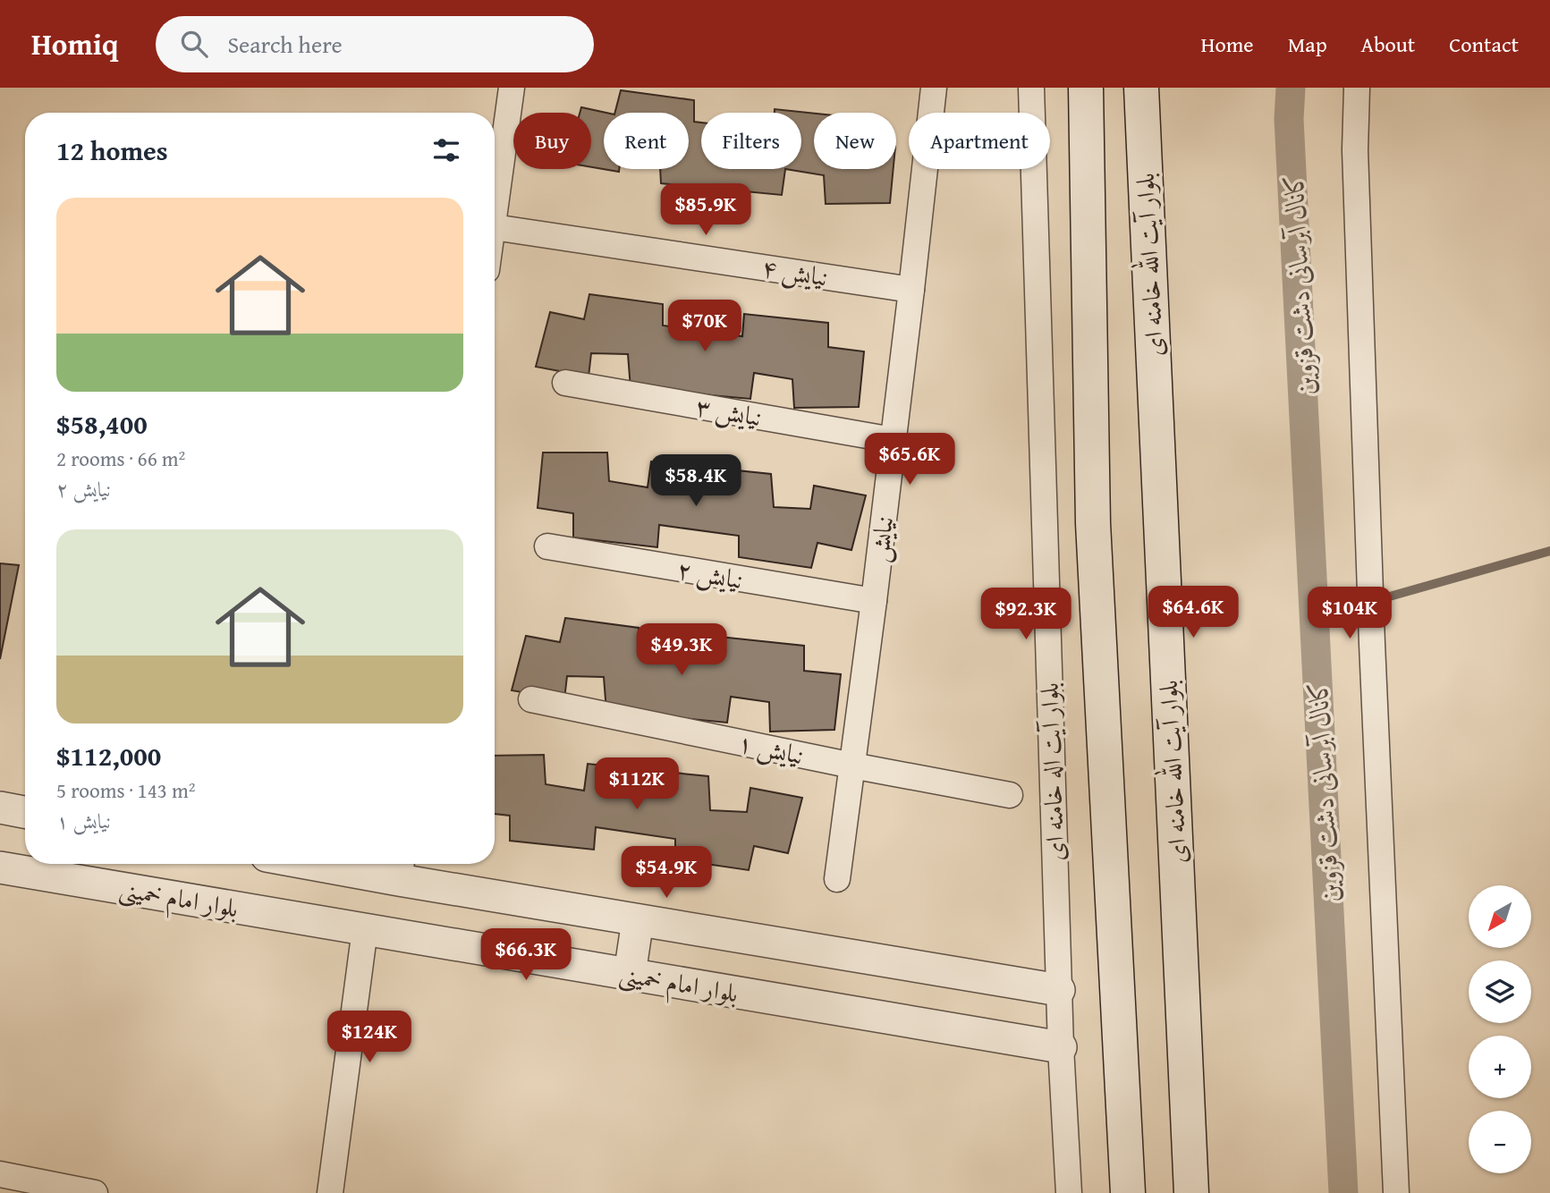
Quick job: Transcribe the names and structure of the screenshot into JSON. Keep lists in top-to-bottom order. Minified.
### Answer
{"streets":{"main road":["بلوار آیت الله خامنه ای"],"street":["نیایش ۴","نیایش ۳","نیایش","نیایش ۲","نیایش ۱","بلوار آیت اله خامنه ای","بلوار امام خمینی"]},"crossings":[["نیایش ۴","نیایش"],["نیایش ۳","نیایش"],["نیایش","نیایش ۲"],["نیایش","نیایش ۱"],["بلوار آیت اله خامنه ای","بلوار امام خمینی"]],"water":["کانال آبرسانی دشت قزوین"],"north":"bottom left","page":{"header":"Homiq","search":"Search here","nav":["Home","Map","About","Contact"],"chip":["Buy","Rent","Filters","New","Apartment"],"heading":"12 homes","price":["$85.9K","$70K","$65.6K","$58.4K","$64.6K","$104K","$92.3K","$49.3K","$112K","$54.9K","$66.3K","$124K"],"list":[{"name":"$58,400","note":"2 rooms · 66 m² · نیایش ۲"},{"name":"$112,000","note":"5 rooms · 143 m² · نیایش ۱"}],"map_buttons":["+","−"]}}
